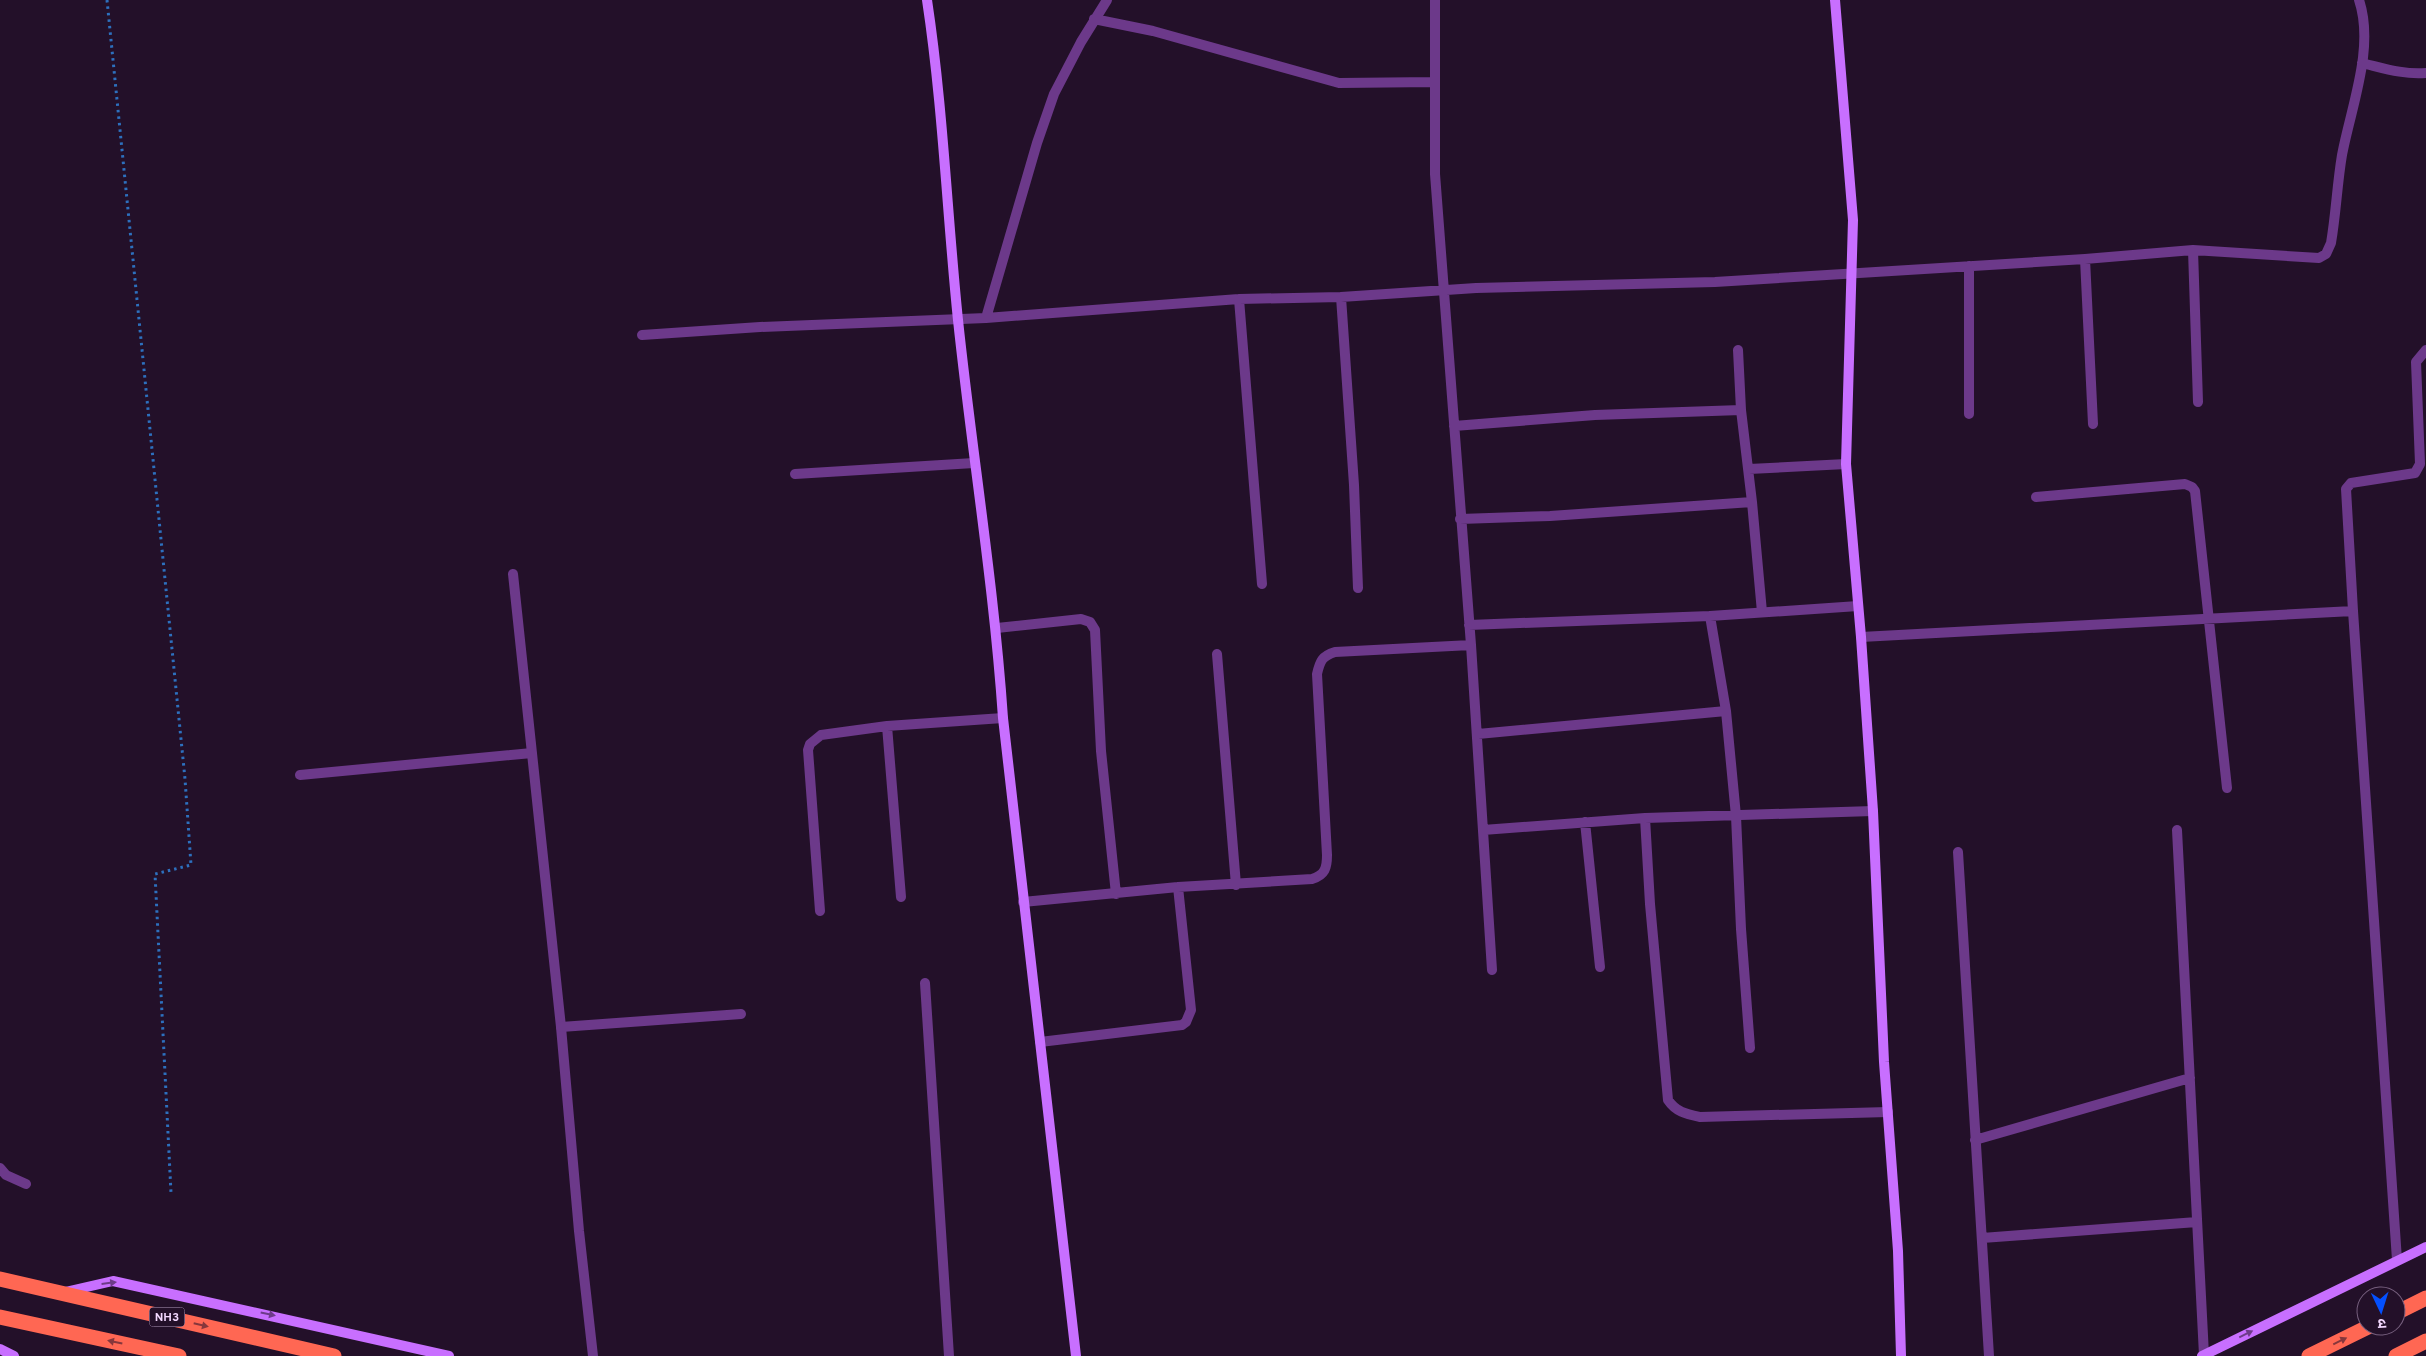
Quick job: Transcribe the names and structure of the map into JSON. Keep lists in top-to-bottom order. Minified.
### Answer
{"streets":{"highway":["NH3"]},"north":"bottom"}
